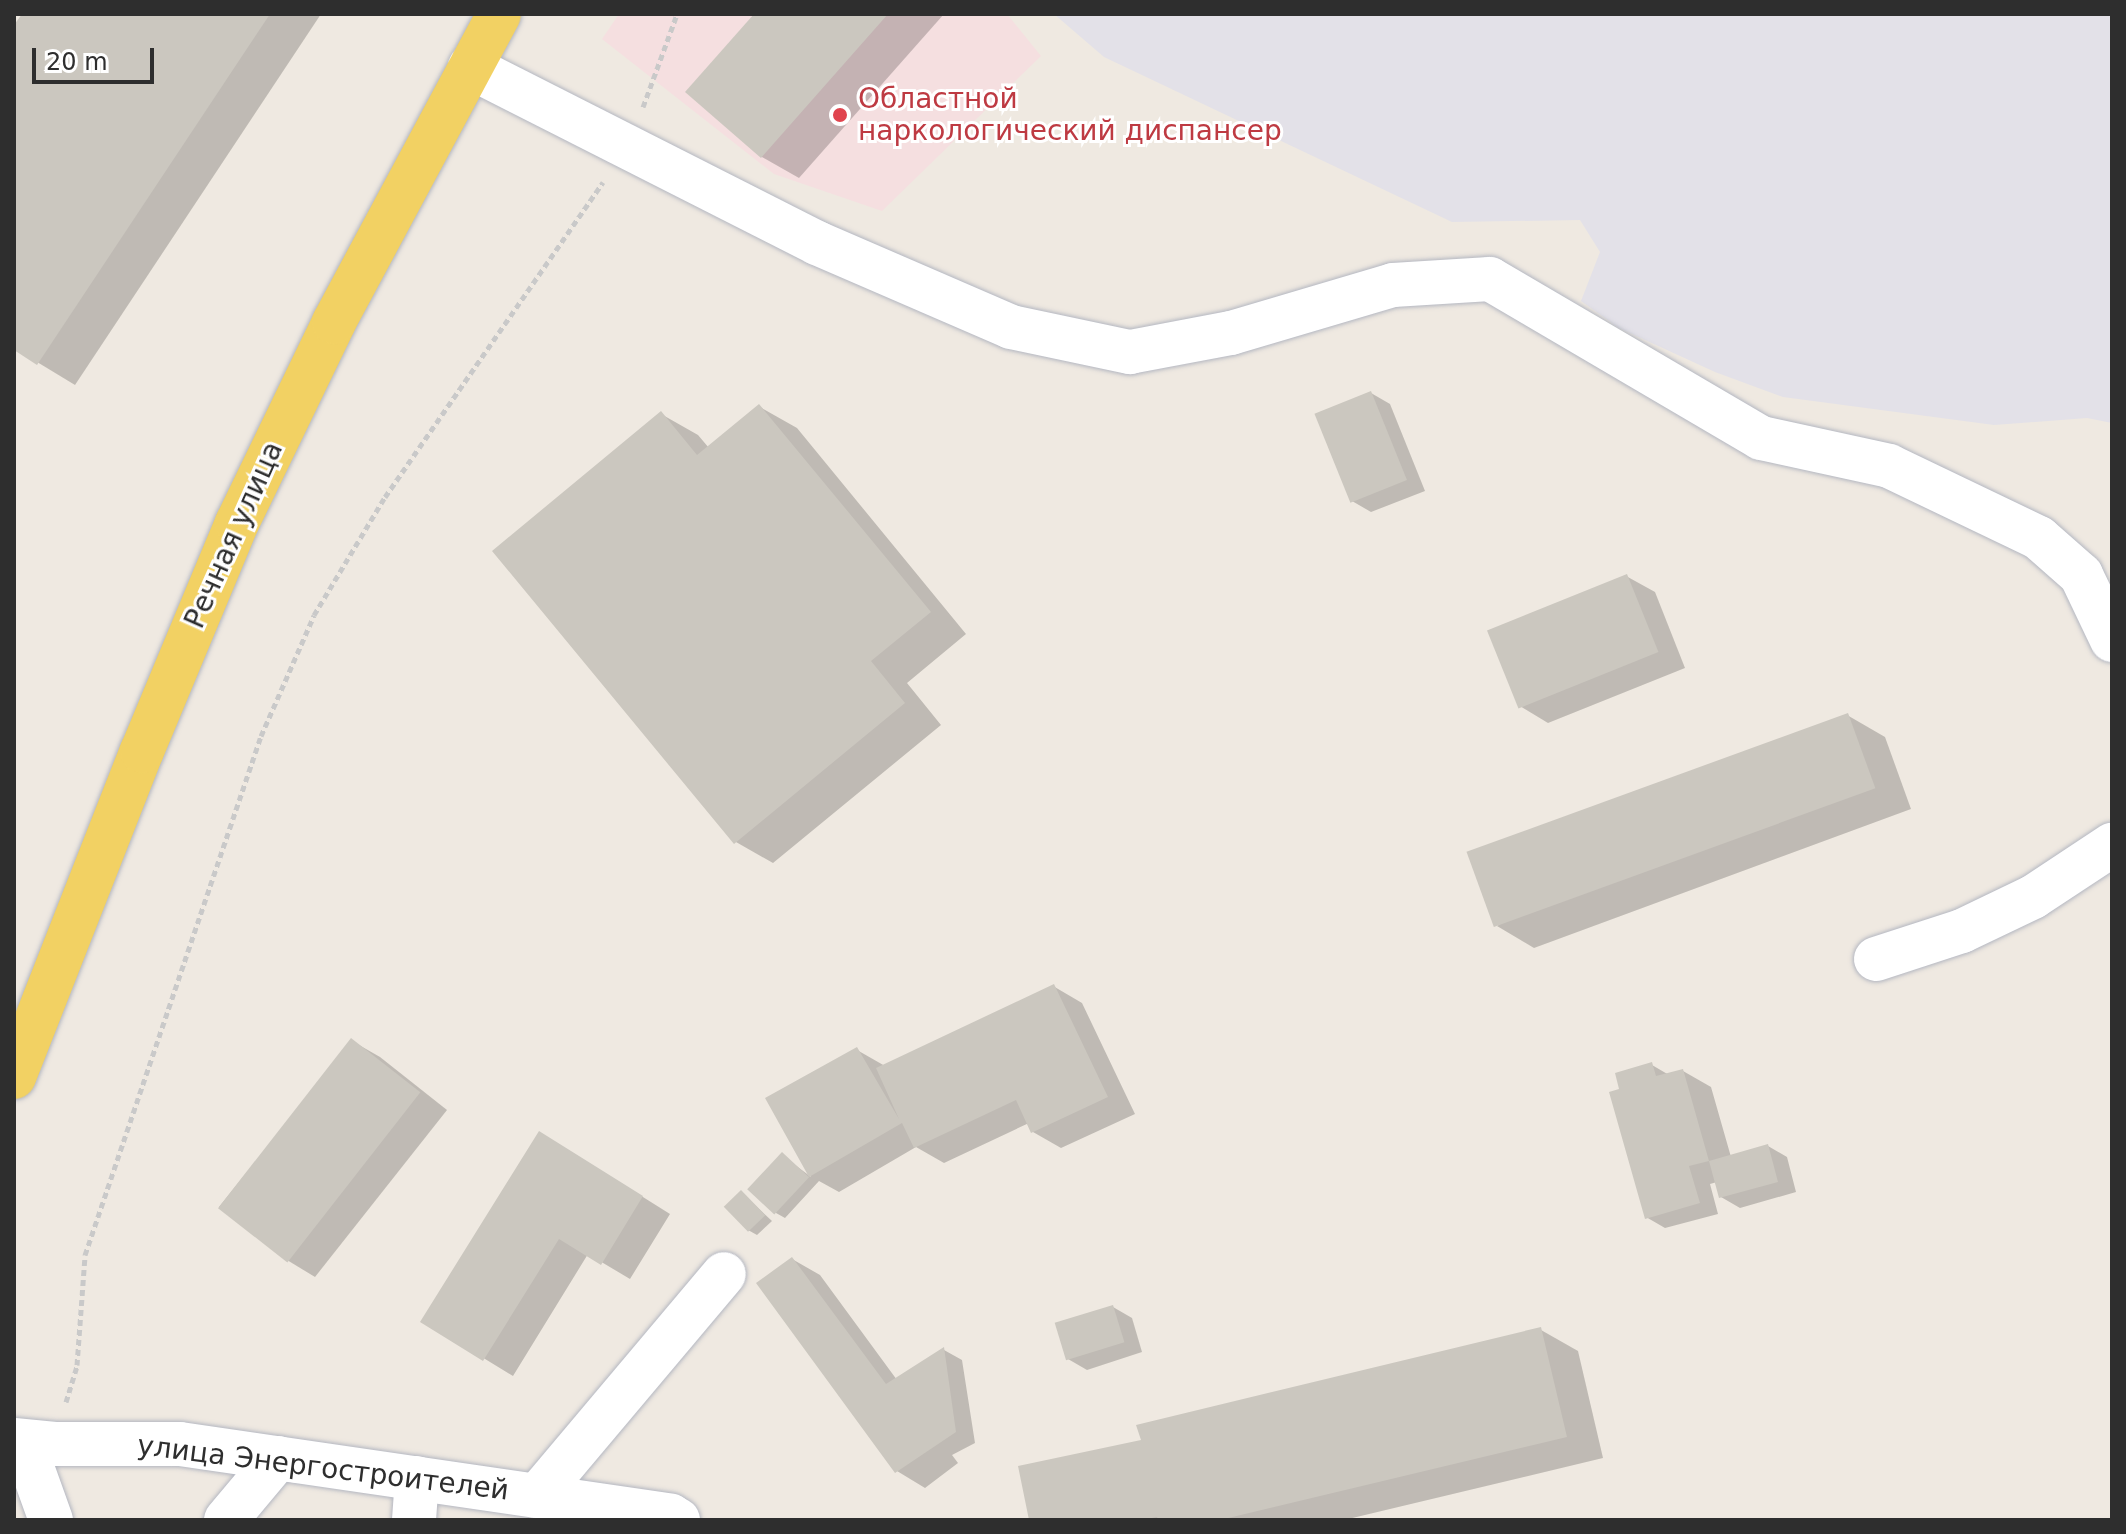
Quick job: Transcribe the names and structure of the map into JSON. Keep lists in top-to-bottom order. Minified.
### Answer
{"streets":{"main road":["Речная улица"],"street":["улица Энергостроителей"]},"places":["Областной наркологический диспансер"],"scale_bar":"20 m"}
